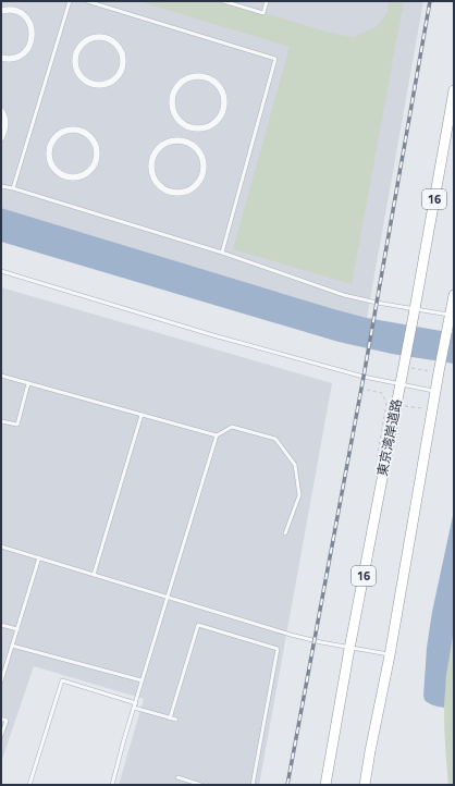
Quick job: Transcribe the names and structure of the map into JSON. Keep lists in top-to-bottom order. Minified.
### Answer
{"streets":{"highway":["16","東京湾岸道路"]}}
